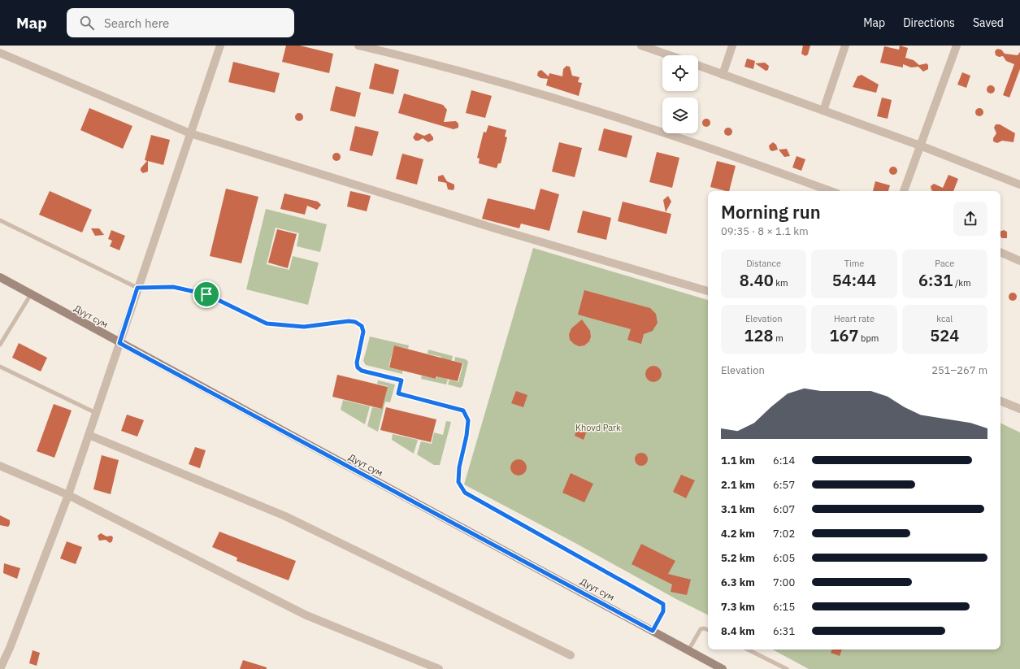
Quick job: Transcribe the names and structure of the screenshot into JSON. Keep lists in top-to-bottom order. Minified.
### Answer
{"streets":{"main road":["Дуут сум"]},"parks":["Khovd Park"],"page":{"header":"Map","search":"Search here","nav":["Map","Directions","Saved"],"heading":["Morning run","09:35 · 8 × 1.1 km"],"stats":[["Distance","8.40 km"],["Time","54:44"],["Pace","6:31 /km"],["Elevation","128 m"],["Heart rate","167 bpm"],["kcal","524"]],"chart":["Elevation","251–267 m"],"list":[{"name":"1.1 km","note":"6:14"},{"name":"2.1 km","note":"6:57"},{"name":"3.1 km","note":"6:07"},{"name":"4.2 km","note":"7:02"},{"name":"5.2 km","note":"6:05"},{"name":"6.3 km","note":"7:00"},{"name":"7.3 km","note":"6:15"},{"name":"8.4 km","note":"6:31"}]}}
